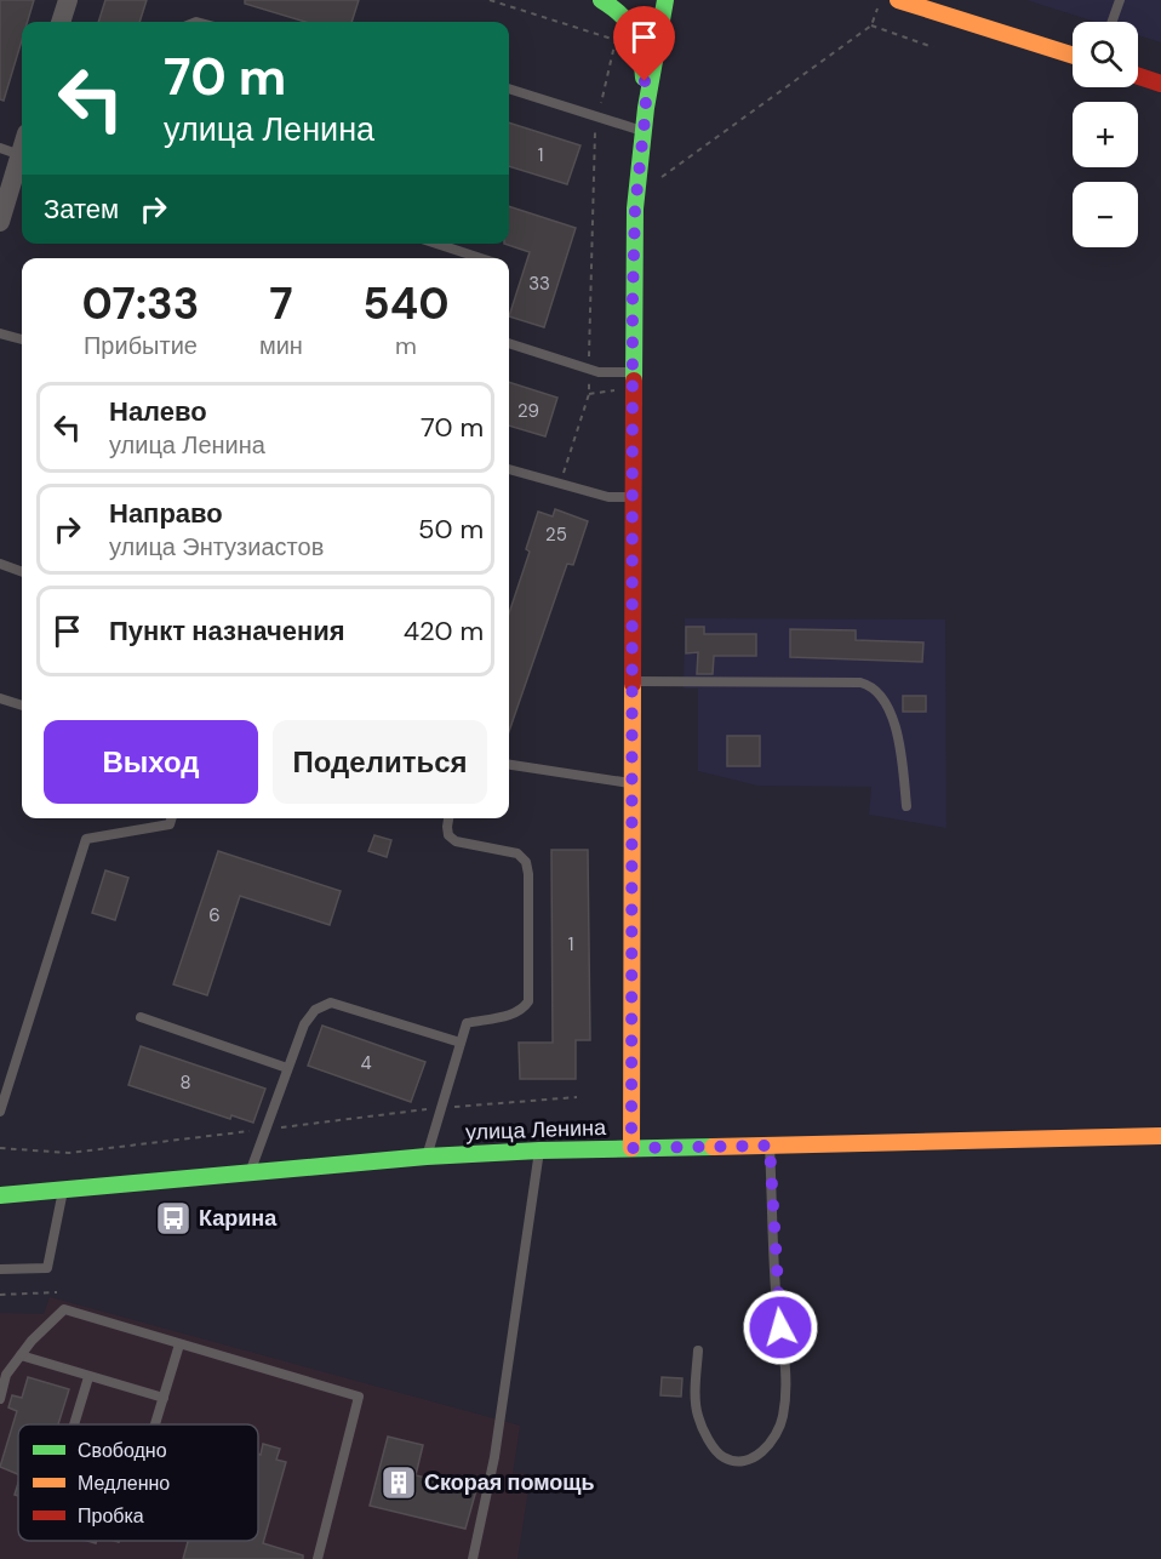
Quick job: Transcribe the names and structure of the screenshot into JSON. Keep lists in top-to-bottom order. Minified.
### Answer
{"streets":{"main road":["улица Ленина"]},"places":{"bus stop":["Карина"],"building":["Скорая помощь"]},"house_numbers":["1","33","29","25","6","1","4","8"],"legend":["Свободно","Медленно","Пробка"],"page":{"map_buttons":["+","−"],"turn":["70 m","улица Ленина"],"then":"Затем","eta":["07:33","Прибытие","7","мин","540","m"],"list":[{"name":"Налево","note":"улица Ленина","value":"70 m"},{"name":"Направо","note":"улица Энтузиастов","value":"50 m"},{"name":"Пункт назначения","value":"420 m"}],"buttons":["Выход","Поделиться"]}}
